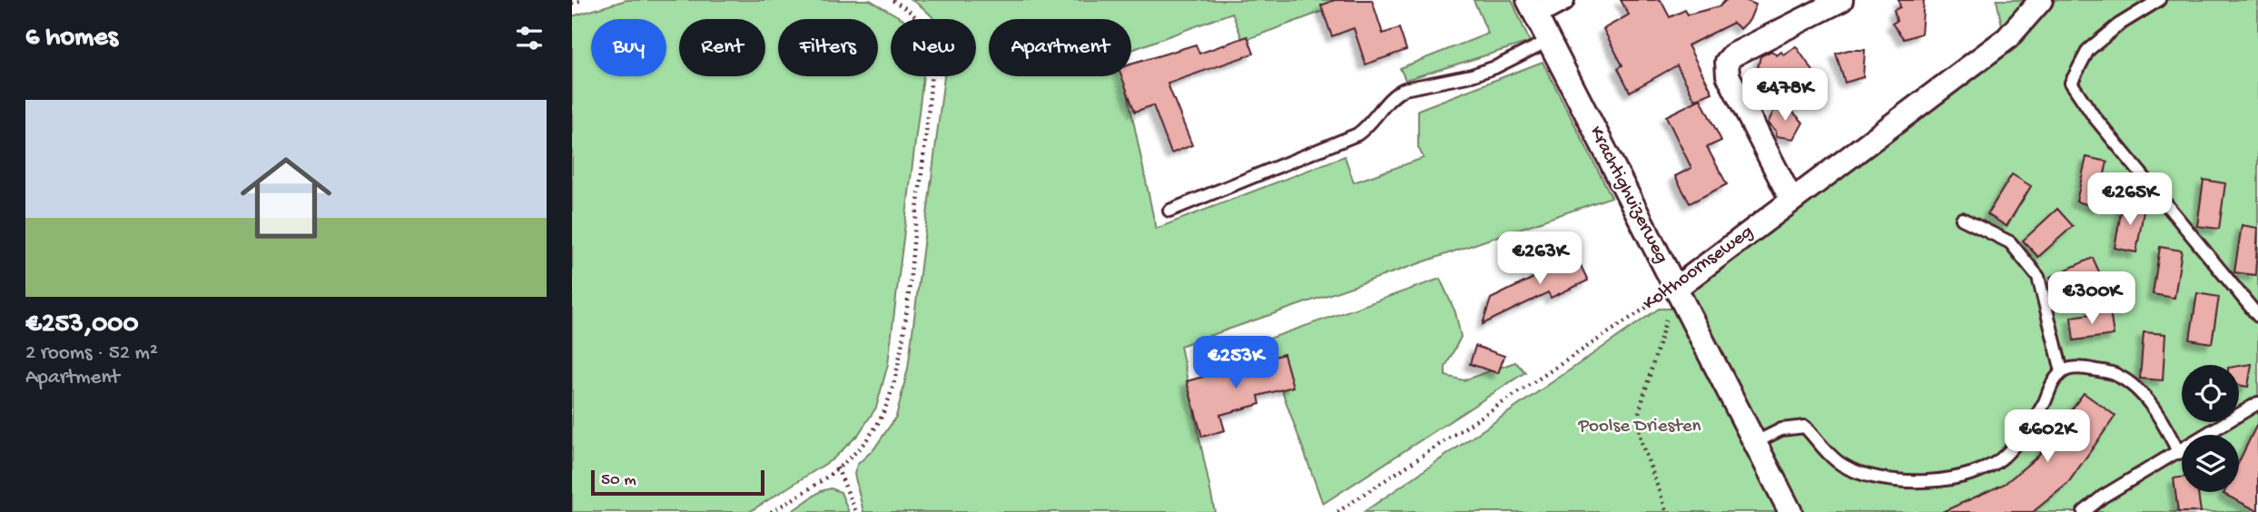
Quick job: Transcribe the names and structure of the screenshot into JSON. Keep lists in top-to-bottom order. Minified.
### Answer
{"streets":{"street":["Krachtighuizerweg","Kolthoornseweg"]},"crossings":[["Krachtighuizerweg","Kolthoornseweg"]],"parks":["Poolse Driesten"],"scale_bar":"50 m","page":{"heading":"6 homes","chip":["Buy","Rent","Filters","New","Apartment"],"price":["€478K","€265K","€263K","€300K","€253K","€602K"],"list":[{"name":"€253,000","note":"2 rooms · 52 m² · Apartment"}],"scale":"50 m"}}
